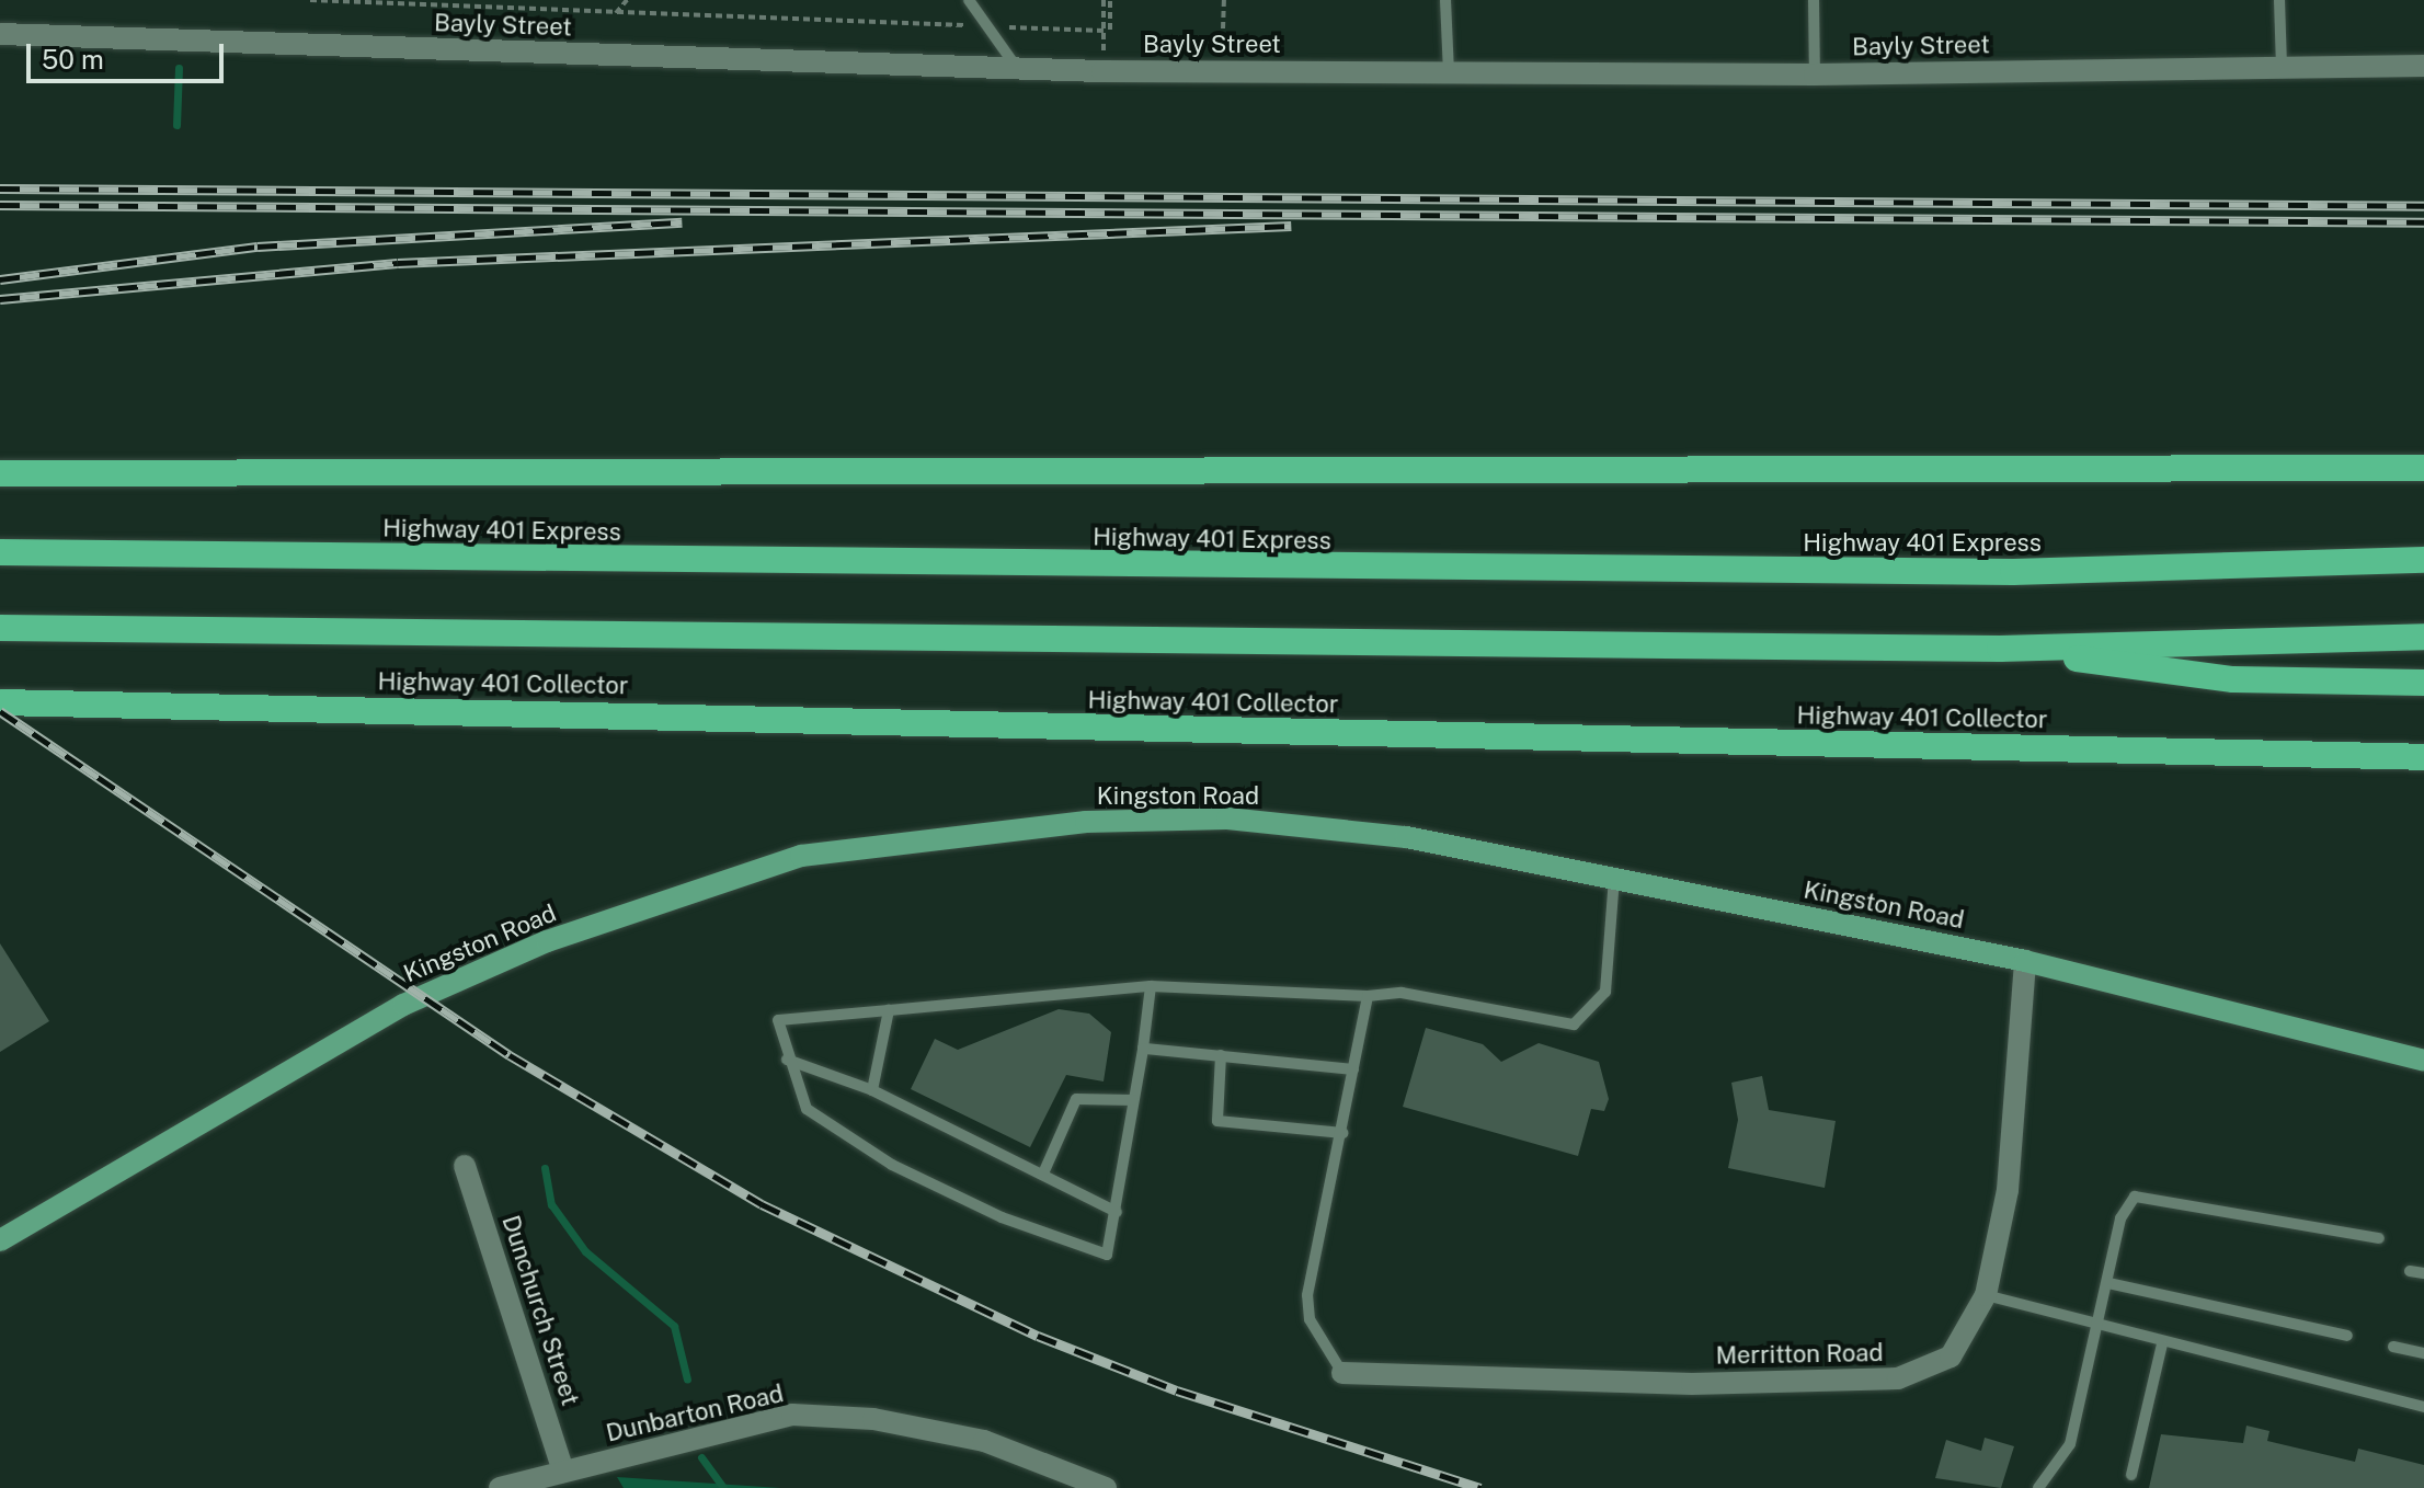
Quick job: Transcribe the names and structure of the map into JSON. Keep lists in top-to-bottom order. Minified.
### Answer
{"streets":{"highway":["Highway 401 Express","Highway 401 Collector"],"main road":["Bayly Street","Kingston Road","Dunchurch Street","Merritton Road","Dunbarton Road"]},"crossings":[["Kingston Road","Merritton Road"],["Dunchurch Street","Dunbarton Road"]],"scale_bar":"50 m"}
